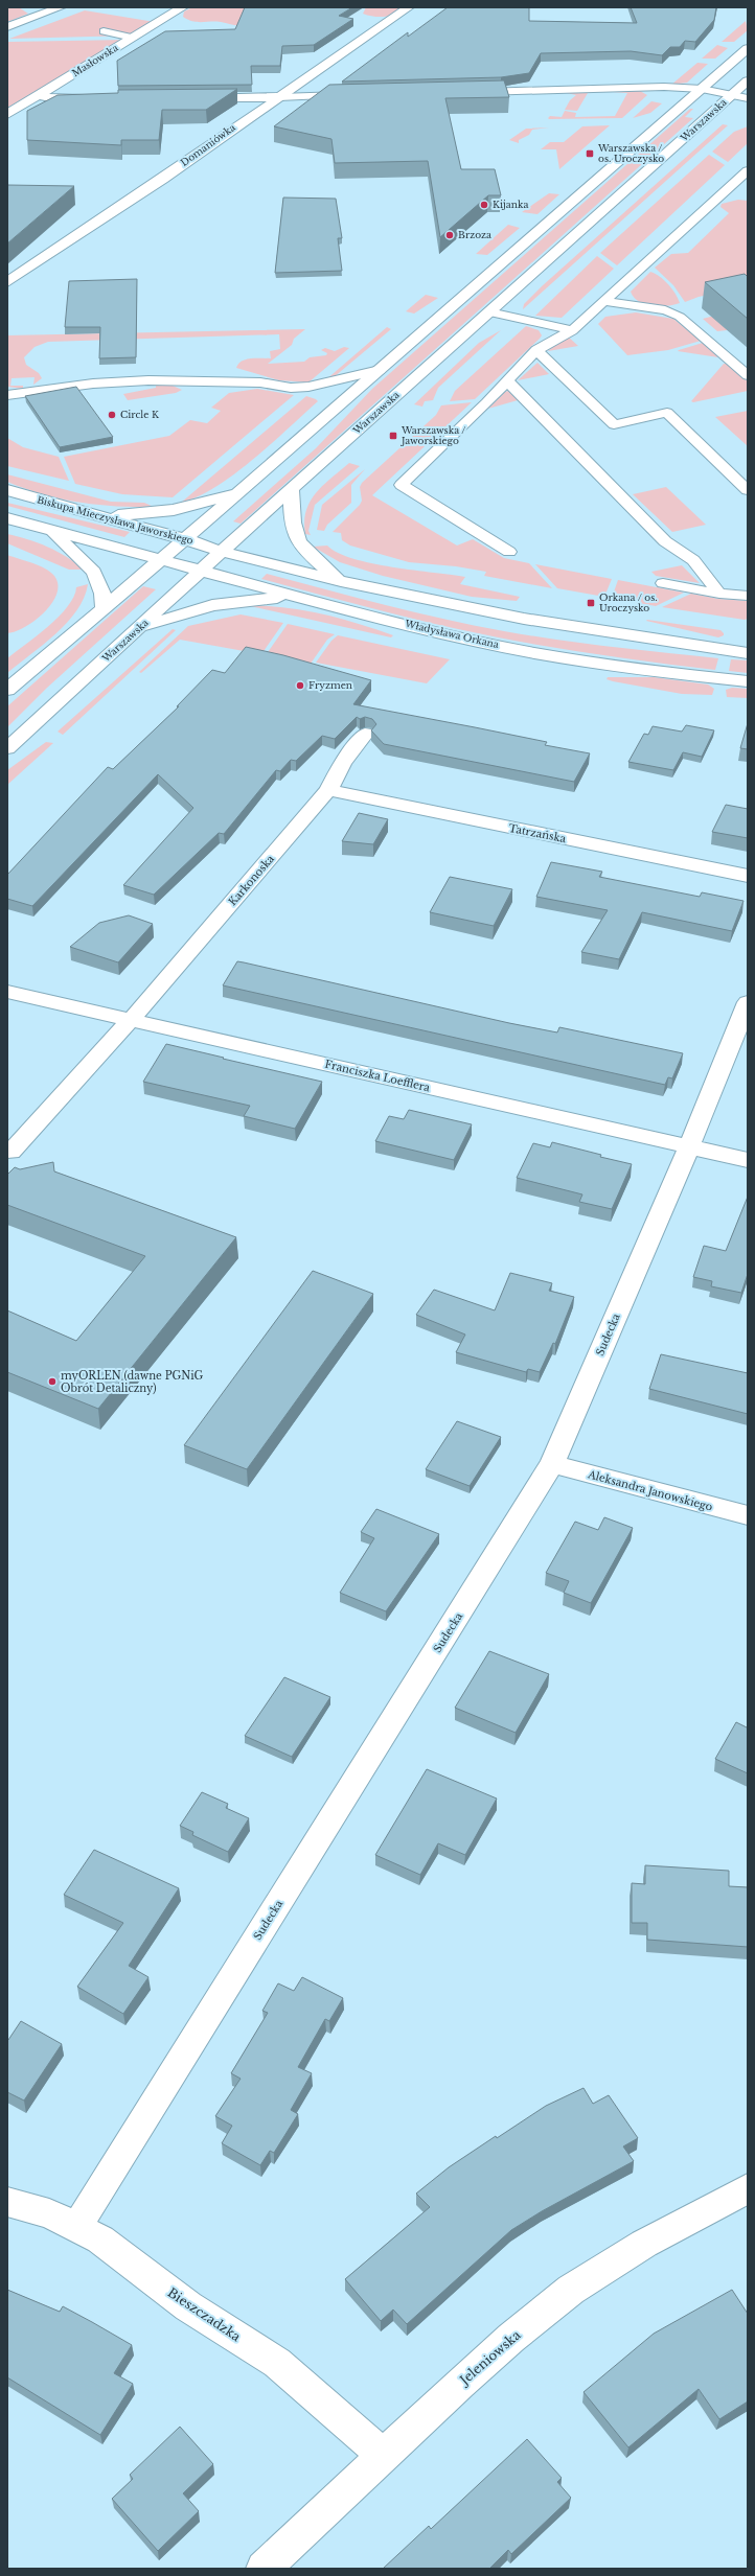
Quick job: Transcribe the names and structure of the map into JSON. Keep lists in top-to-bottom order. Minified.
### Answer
{"streets":{"street":["Masłowska","Warszawska","Domaniówka","Biskupa Mieczysława Jaworskiego","Władysława Orkana","Tatrzańska","Karkonoska","Franciszka Loefflera","Sudecka","Aleksandra Janowskiego","Bieszczadzka","Jeleniowska"]},"crossings":[["Warszawska","Biskupa Mieczysława Jaworskiego"],["Warszawska","Władysława Orkana"],["Tatrzańska","Karkonoska"],["Karkonoska","Franciszka Loefflera"],["Franciszka Loefflera","Sudecka"],["Sudecka","Aleksandra Janowskiego"],["Sudecka","Bieszczadzka"],["Bieszczadzka","Jeleniowska"]],"places":{"transit":["Warszawska / os. Uroczysko","Warszawska / Jaworskiego","Orkana / os. Uroczysko"],"other":["Kijanka","Brzoza","Circle K","Fryzmen","myORLEN (dawne PGNiG Obrót Detaliczny)"]}}
